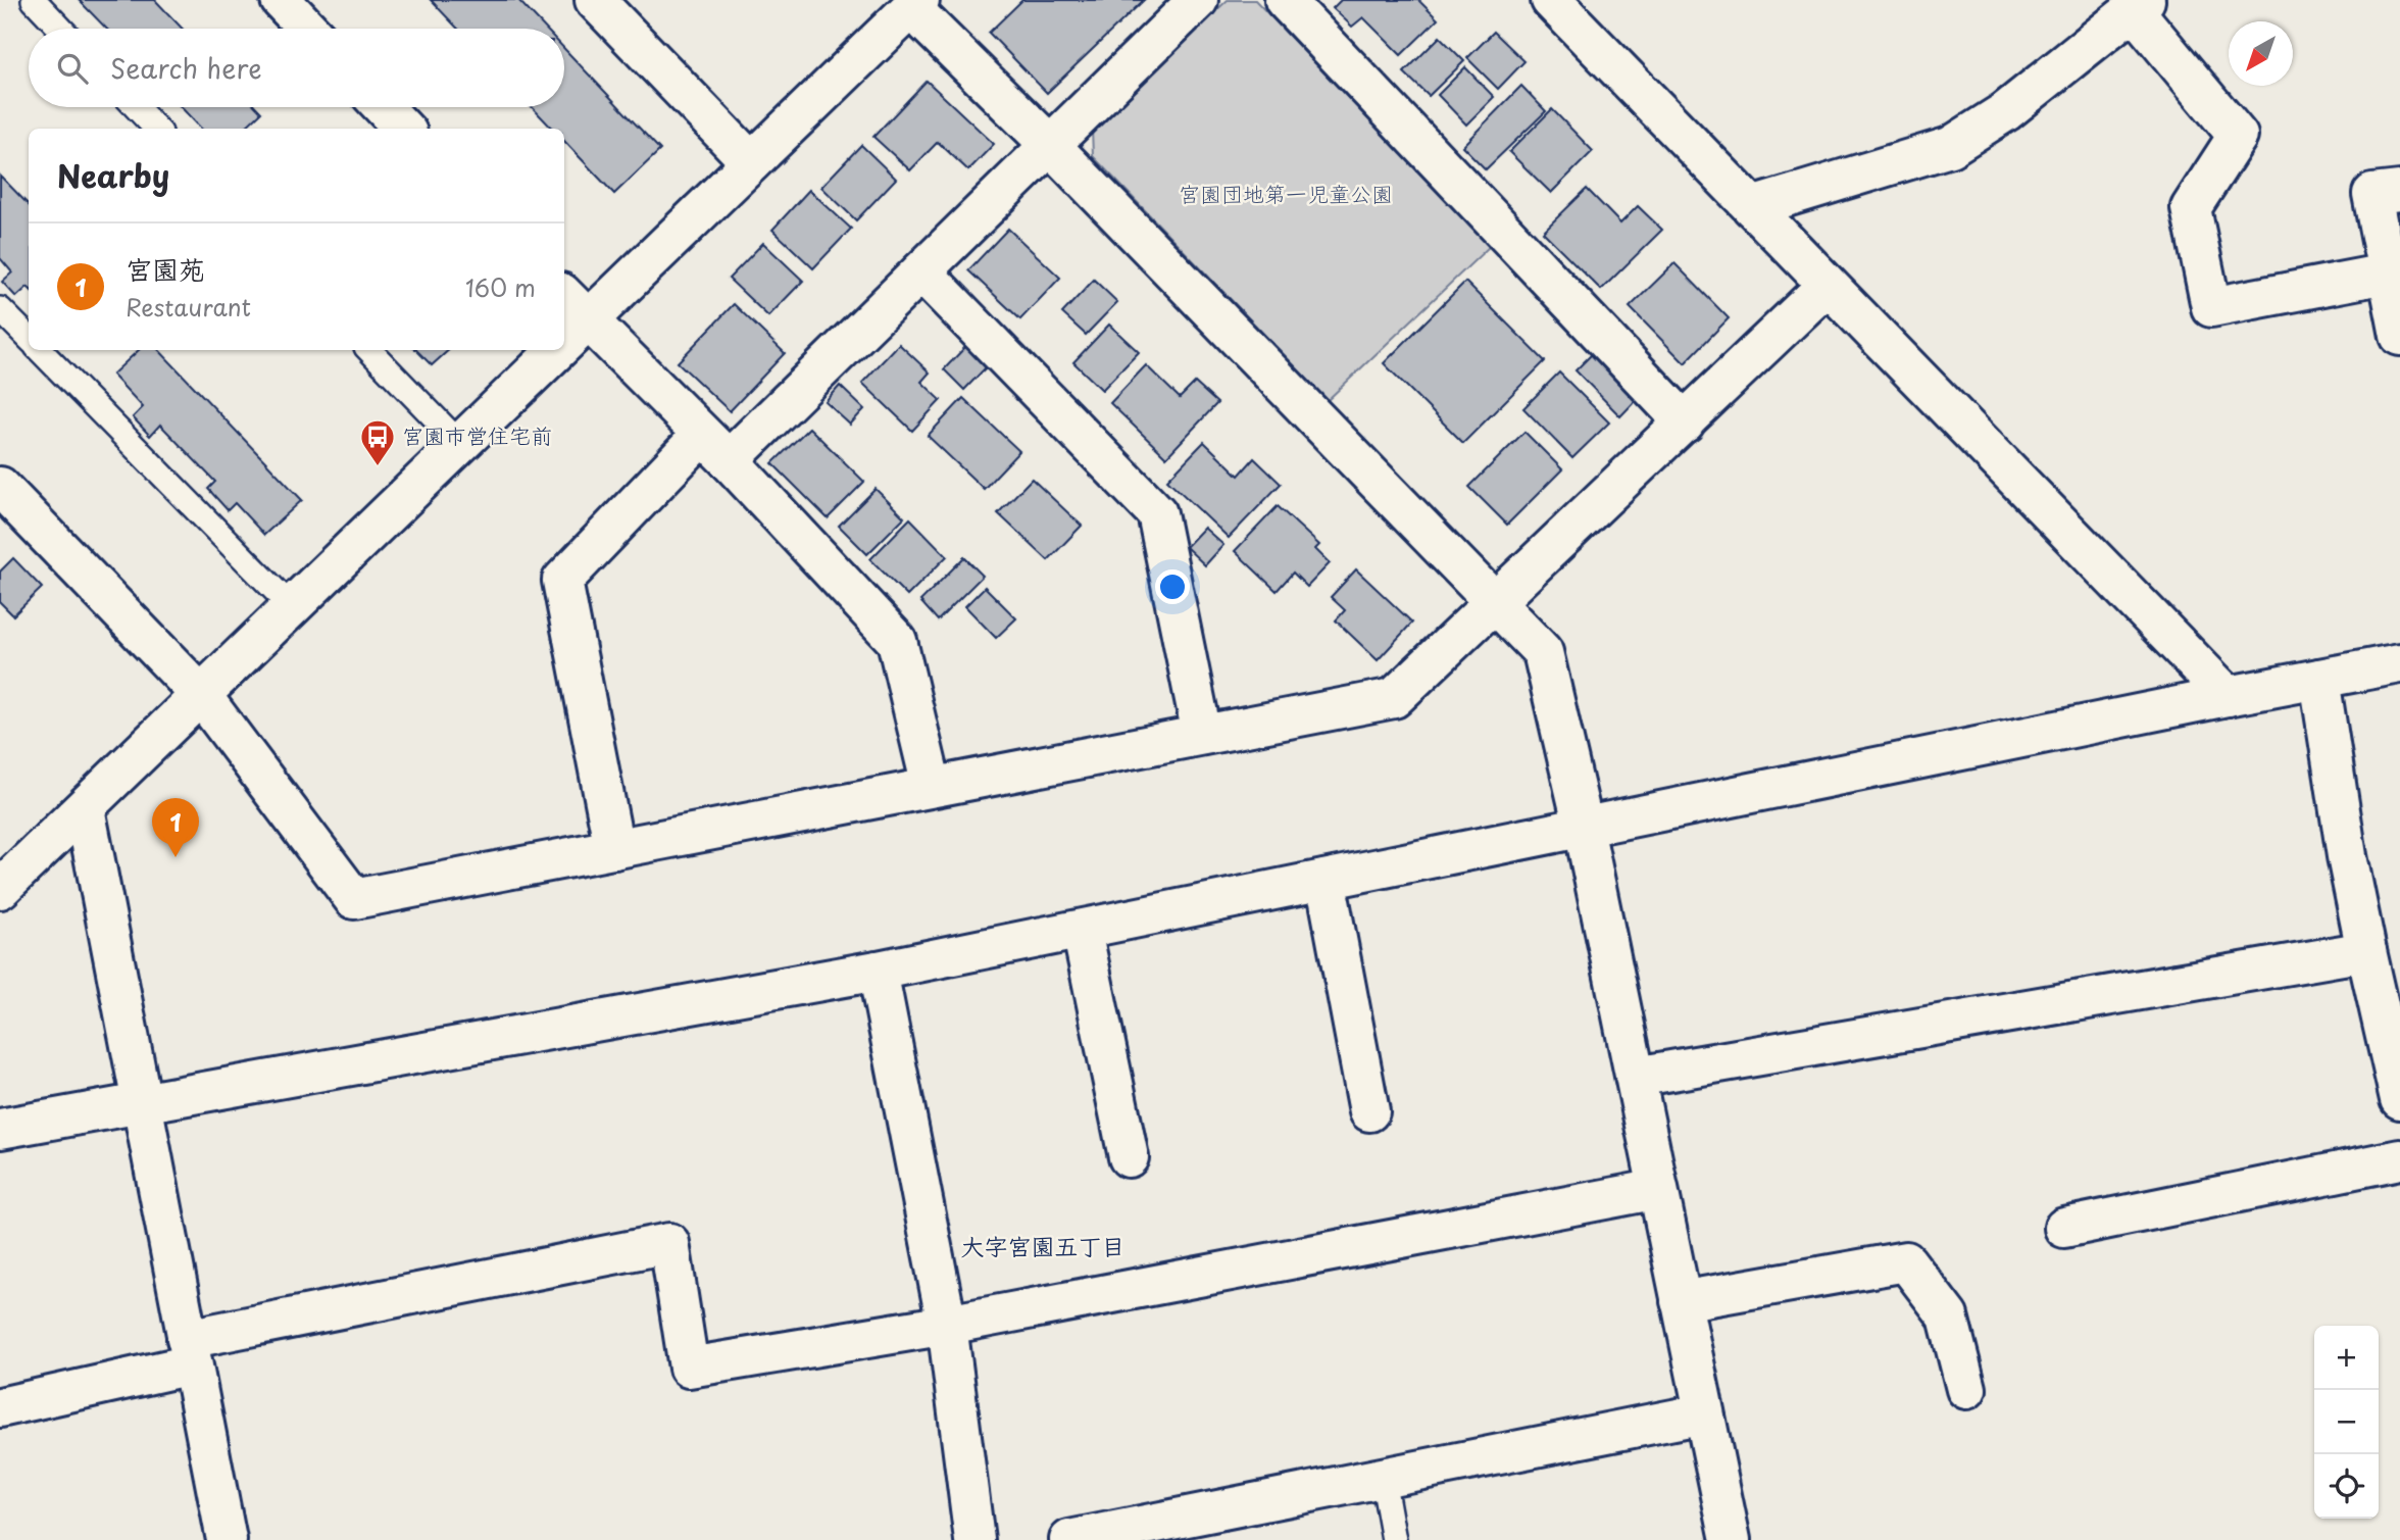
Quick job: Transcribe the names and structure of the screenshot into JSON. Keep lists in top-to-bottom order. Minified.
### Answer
{"districts":["大字宮園五丁目"],"parks":["宮園団地第一児童公園"],"places":{"bus stop":["宮園市営住宅前"]},"north":"bottom left","page":{"search":"Search here","heading":"Nearby","list":[{"mark":"1","name":"宮園苑","note":"Restaurant","value":"160 m"}],"pins":"1","map_buttons":["+","−"]}}
